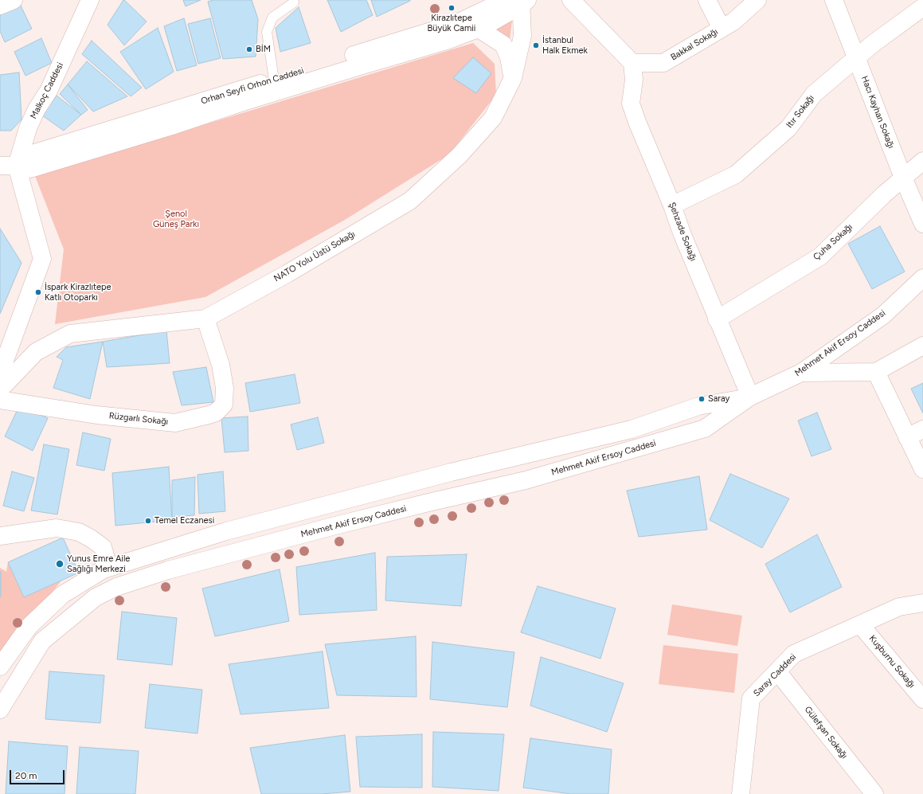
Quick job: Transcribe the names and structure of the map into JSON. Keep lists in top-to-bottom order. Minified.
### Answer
{"streets":{"street":["Bakkal Sokağı","Orhan Seyfi Orhon Caddesi","Malkoç Caddesi","Itır Sokağı","Hacı Kayhan Sokağı","Şehzade Sokağı","Çuha Sokağı","NATO Yolu Üstü Sokağı","Mehmet Akif Ersoy Caddesi","Rüzgarlı Sokağı","Kuşburnu Sokağı","Saray Caddesi","Gülefşan Sokağı"]},"crossings":[["Bakkal Sokağı","Şehzade Sokağı"],["Orhan Seyfi Orhon Caddesi","Malkoç Caddesi"],["Orhan Seyfi Orhon Caddesi","NATO Yolu Üstü Sokağı"],["Itır Sokağı","Hacı Kayhan Sokağı"],["Itır Sokağı","Şehzade Sokağı"],["Hacı Kayhan Sokağı","Çuha Sokağı"],["Şehzade Sokağı","Çuha Sokağı"],["Şehzade Sokağı","Mehmet Akif Ersoy Caddesi"],["NATO Yolu Üstü Sokağı","Rüzgarlı Sokağı"],["Kuşburnu Sokağı","Saray Caddesi"],["Saray Caddesi","Gülefşan Sokağı"]],"parks":["Şenol Güneş Parkı"],"places":["Kirazlıtepe Büyük Camii","İstanbul Halk Ekmek","BİM","İspark Kirazlıtepe Katlı Otoparkı","Saray","Temel Eczanesi","Yunus Emre Aile Sağlığı Merkezi"],"scale_bar":"20 m"}
